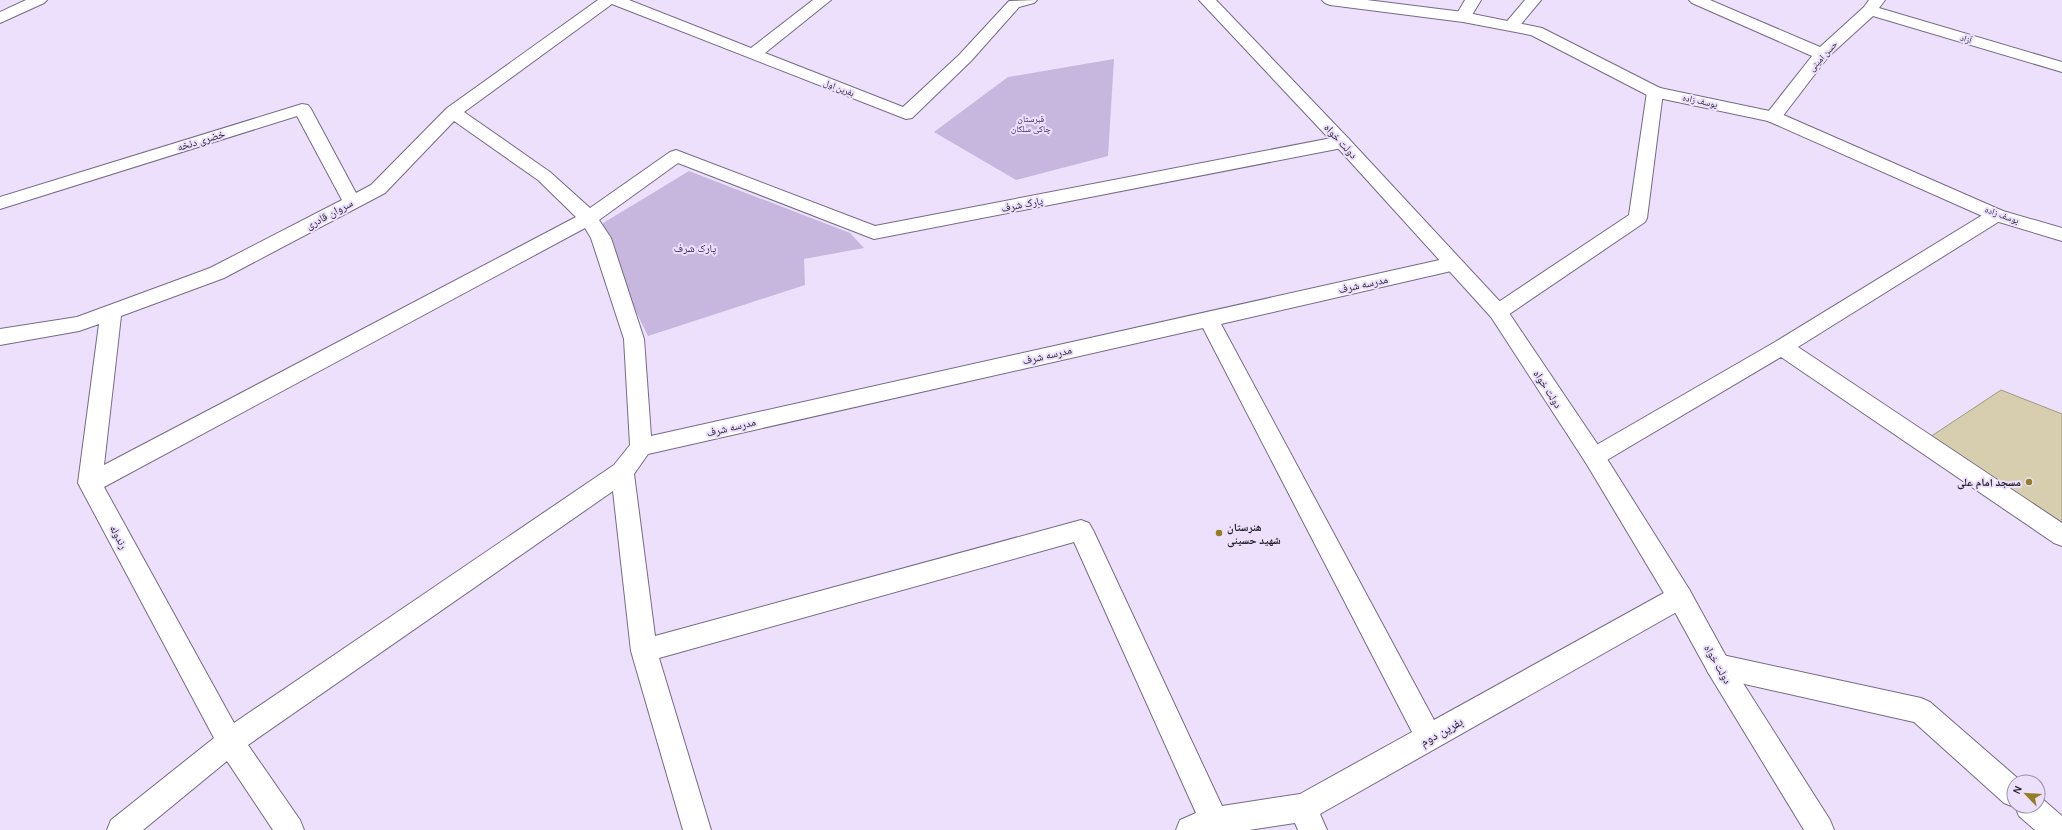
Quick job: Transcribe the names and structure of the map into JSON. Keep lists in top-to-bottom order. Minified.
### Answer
{"streets":{"street":["آزاد","حسن امینی","بفرین اول","یوسف زاده","خضری دنخه","دولت خواه","پارک شرف","سروان قادری","مدرسه شرف","رندوله","بفرین دوم"]},"crossings":[["آزاد","حسن امینی"],["حسن امینی","یوسف زاده"],["خضری دنخه","سروان قادری"],["دولت خواه","پارک شرف"],["دولت خواه","مدرسه شرف"],["دولت خواه","بفرین دوم"]],"parks":["قبرستان چاکی سلکان","پارک شرف"],"places":["مسجد امام علی","هنرستان شهید حسینی"],"north":"top left"}
